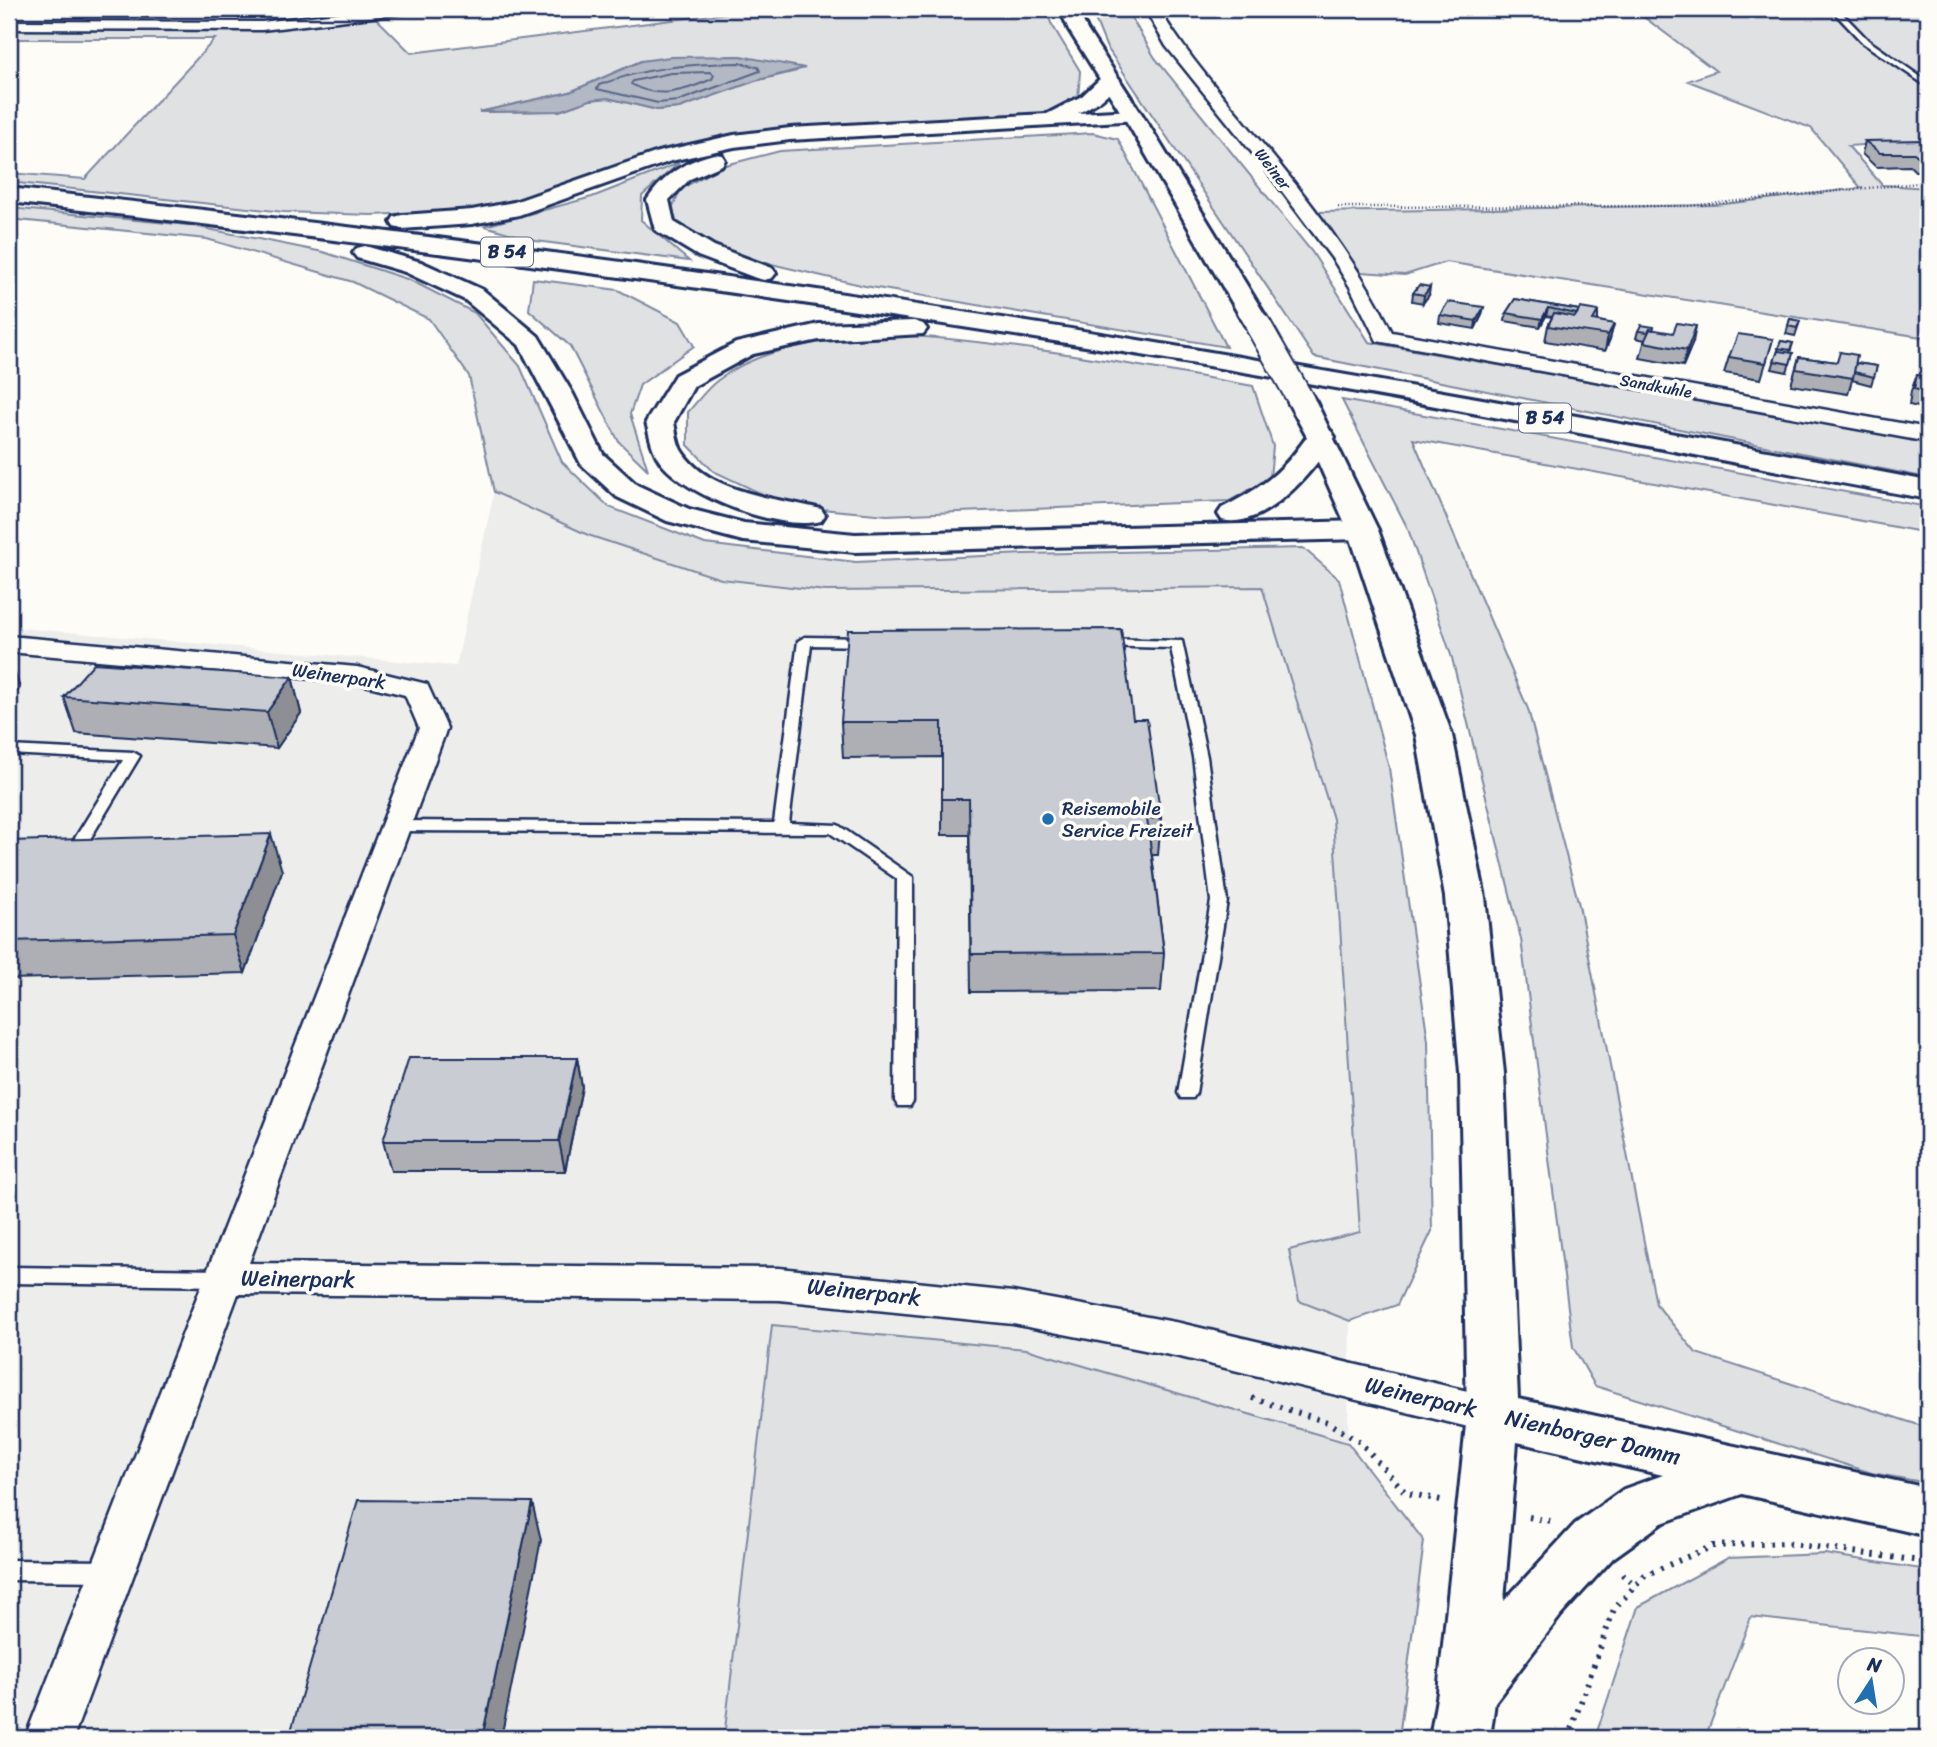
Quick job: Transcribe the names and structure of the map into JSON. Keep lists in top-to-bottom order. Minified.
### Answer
{"streets":{"main road":["B 54","Nienborger Damm"],"street":["Weiner","Sandkuhle","Weinerpark"]},"crossings":[["Weiner","Sandkuhle"],["Weinerpark","Nienborger Damm"]],"places":["Reisemobile Service Freizeit"],"north":"top"}
